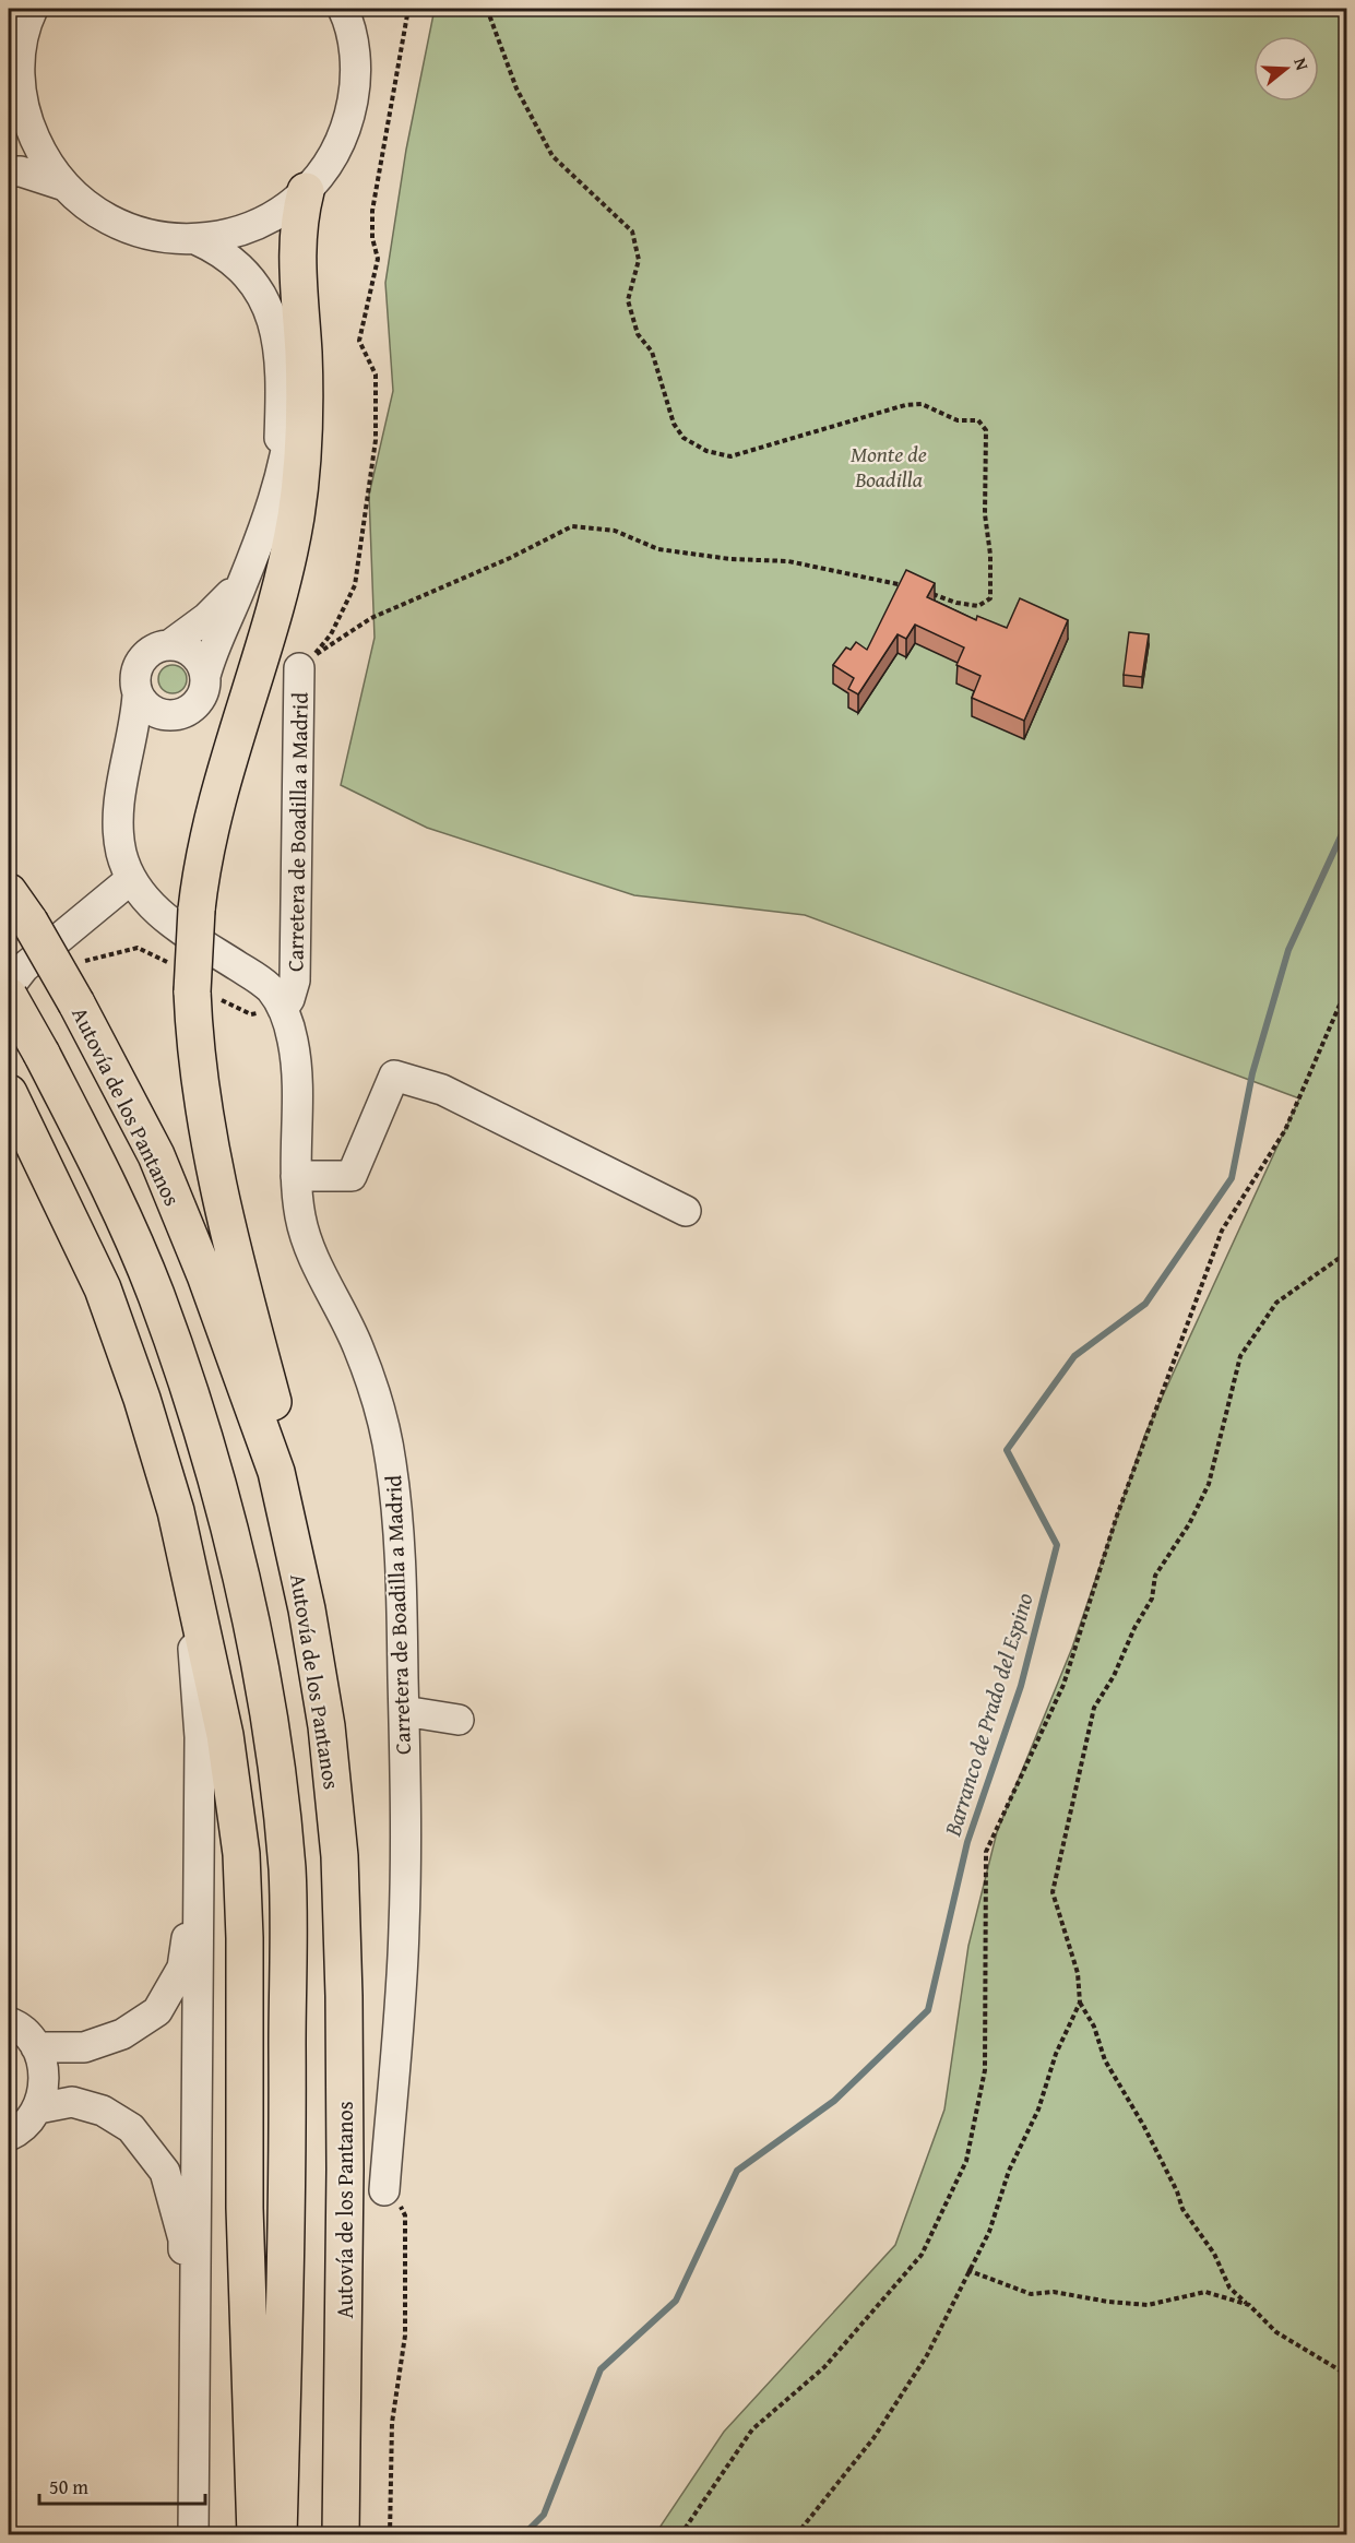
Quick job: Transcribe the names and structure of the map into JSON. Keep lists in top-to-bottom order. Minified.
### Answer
{"streets":{"highway":["Autovía de los Pantanos"],"street":["Carretera de Boadilla a Madrid"]},"water":["Barranco de Prado del Espino"],"parks":["Monte de Boadilla"],"scale_bar":"50 m","north":"right"}
